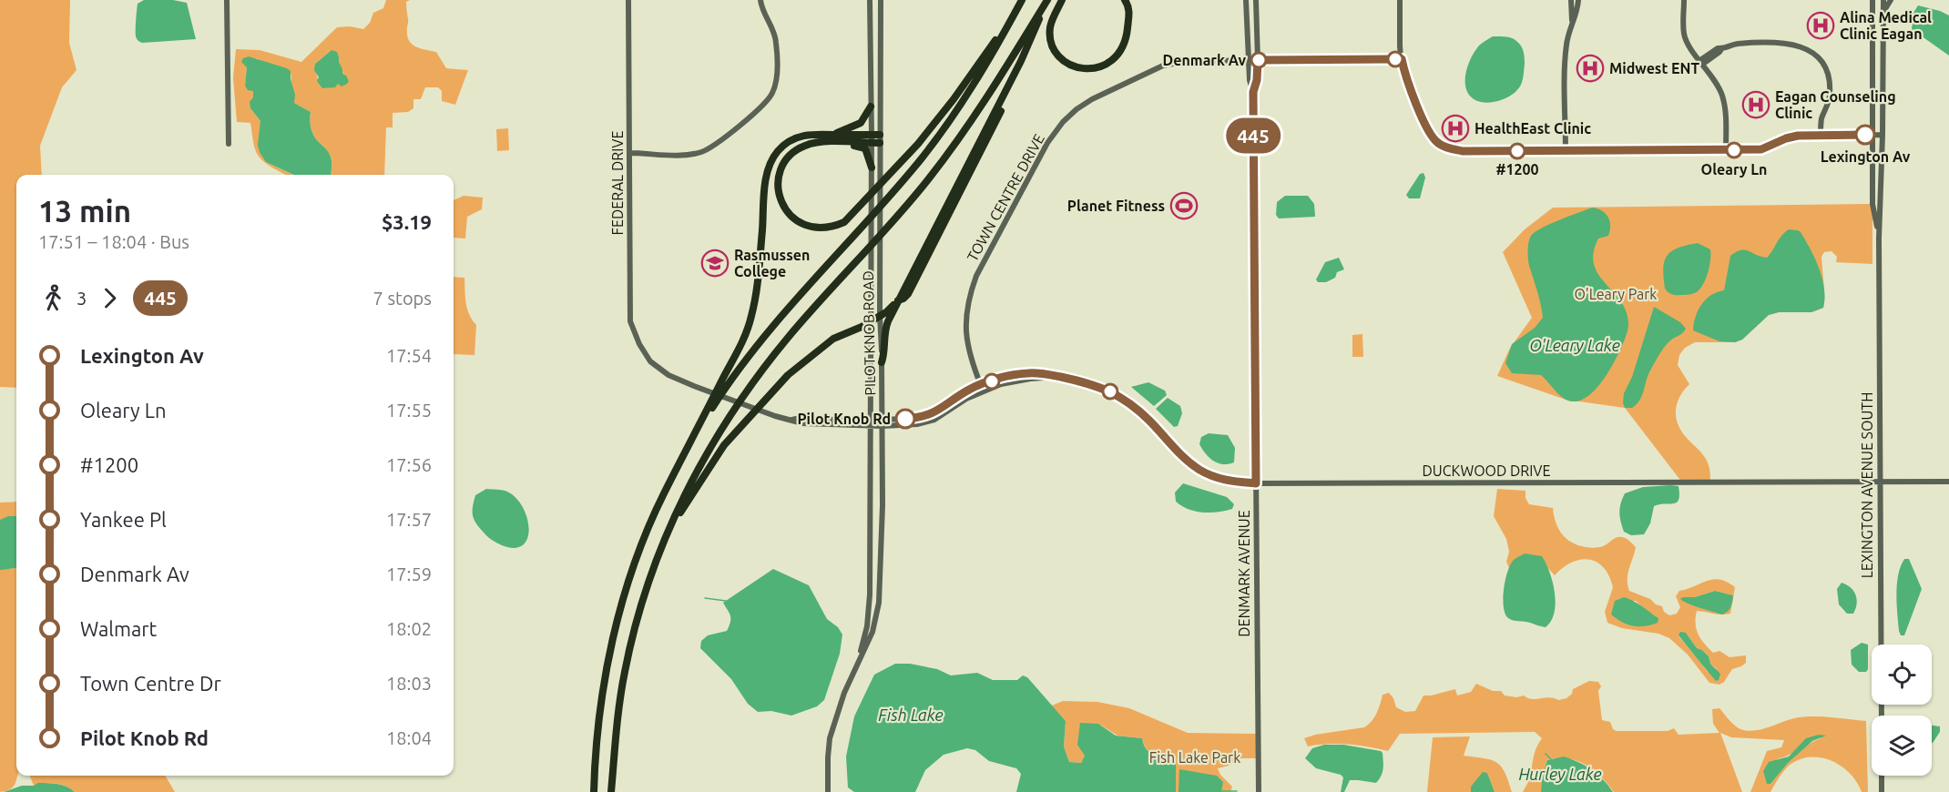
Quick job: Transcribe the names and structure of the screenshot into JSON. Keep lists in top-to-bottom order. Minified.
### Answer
{"streets":{"street":["FEDERAL DRIVE","TOWN CENTRE DRIVE","PILOT KNOB ROAD","DUCKWOOD DRIVE","LEXINGTON AVENUE SOUTH","DENMARK AVENUE"]},"crossings":[["FEDERAL DRIVE","DUCKWOOD DRIVE"],["TOWN CENTRE DRIVE","DUCKWOOD DRIVE"],["TOWN CENTRE DRIVE","DENMARK AVENUE"],["PILOT KNOB ROAD","DUCKWOOD DRIVE"],["DUCKWOOD DRIVE","LEXINGTON AVENUE SOUTH"],["DUCKWOOD DRIVE","DENMARK AVENUE"]],"water":["O'Leary Lake","Fish Lake","Hurley Lake"],"parks":["O'Leary Park","Fish Lake Park"],"places":{"hospital":["Alina Medical Clinic Eagan","Midwest ENT","Eagan Counseling Clinic","HealthEast Clinic"],"other":["Denmark Av","Lexington Av","Oleary Ln","#1200","Pilot Knob Rd"],"sports":["Planet Fitness"],"school or university":["Rasmussen College"]},"lines":["bus line 445"],"page":{"on_map":"445","heading":["13 min","17:51 – 18:04 · Bus","$3.19"],"legs":["3","445","7 stops"],"list":[{"name":"Lexington Av","value":"17:54"},{"name":"Oleary Ln","value":"17:55"},{"name":"#1200","value":"17:56"},{"name":"Yankee Pl","value":"17:57"},{"name":"Denmark Av","value":"17:59"},{"name":"Walmart","value":"18:02"},{"name":"Town Centre Dr","value":"18:03"},{"name":"Pilot Knob Rd","value":"18:04"}]}}
